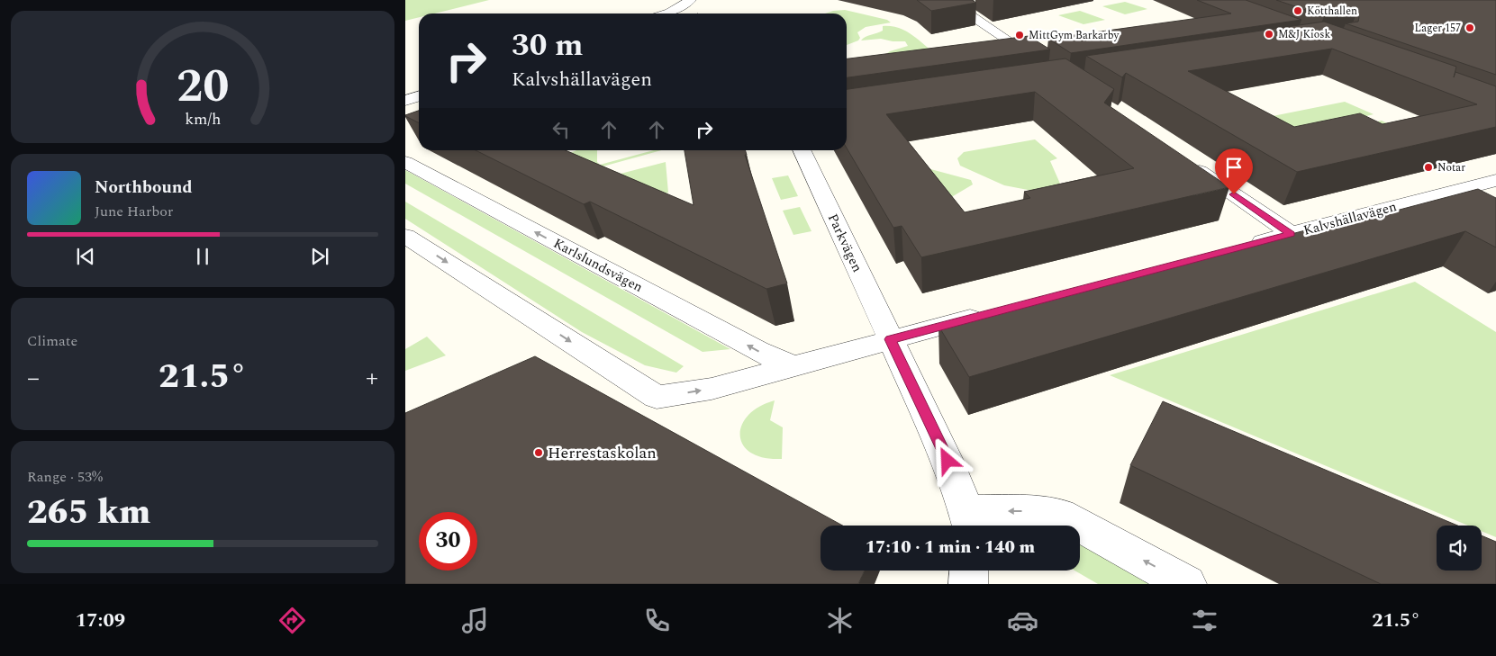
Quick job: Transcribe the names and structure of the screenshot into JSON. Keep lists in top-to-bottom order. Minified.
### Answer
{"streets":{"street":["Kalvshällavägen","Parkvägen","Karlslundsvägen"]},"places":["Kötthallen","Lager 157","M&J Kiosk","MittGym Barkarby","Notar","Herrestaskolan"],"page":{"turn":["30 m","Kalvshällavägen"],"song":["Northbound","June Harbor"],"tile":["Climate",["Range · 53%","265 km"]],"heat":["−","21.5°","+"],"limit":"30","trip":"17:10 · 1 min · 140 m","tabs":["17:09","21.5°"],"gauge":["20","km/h"]}}
